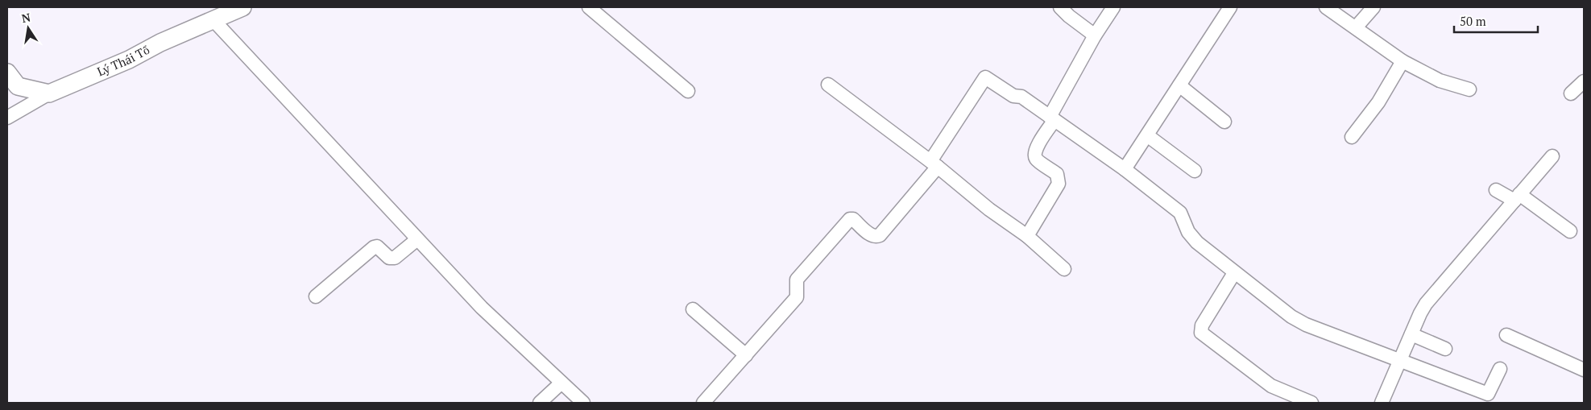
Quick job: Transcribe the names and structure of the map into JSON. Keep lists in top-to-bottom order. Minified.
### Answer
{"streets":{"main road":["Lý Thái Tổ"]},"scale_bar":"50 m","north":"top"}
